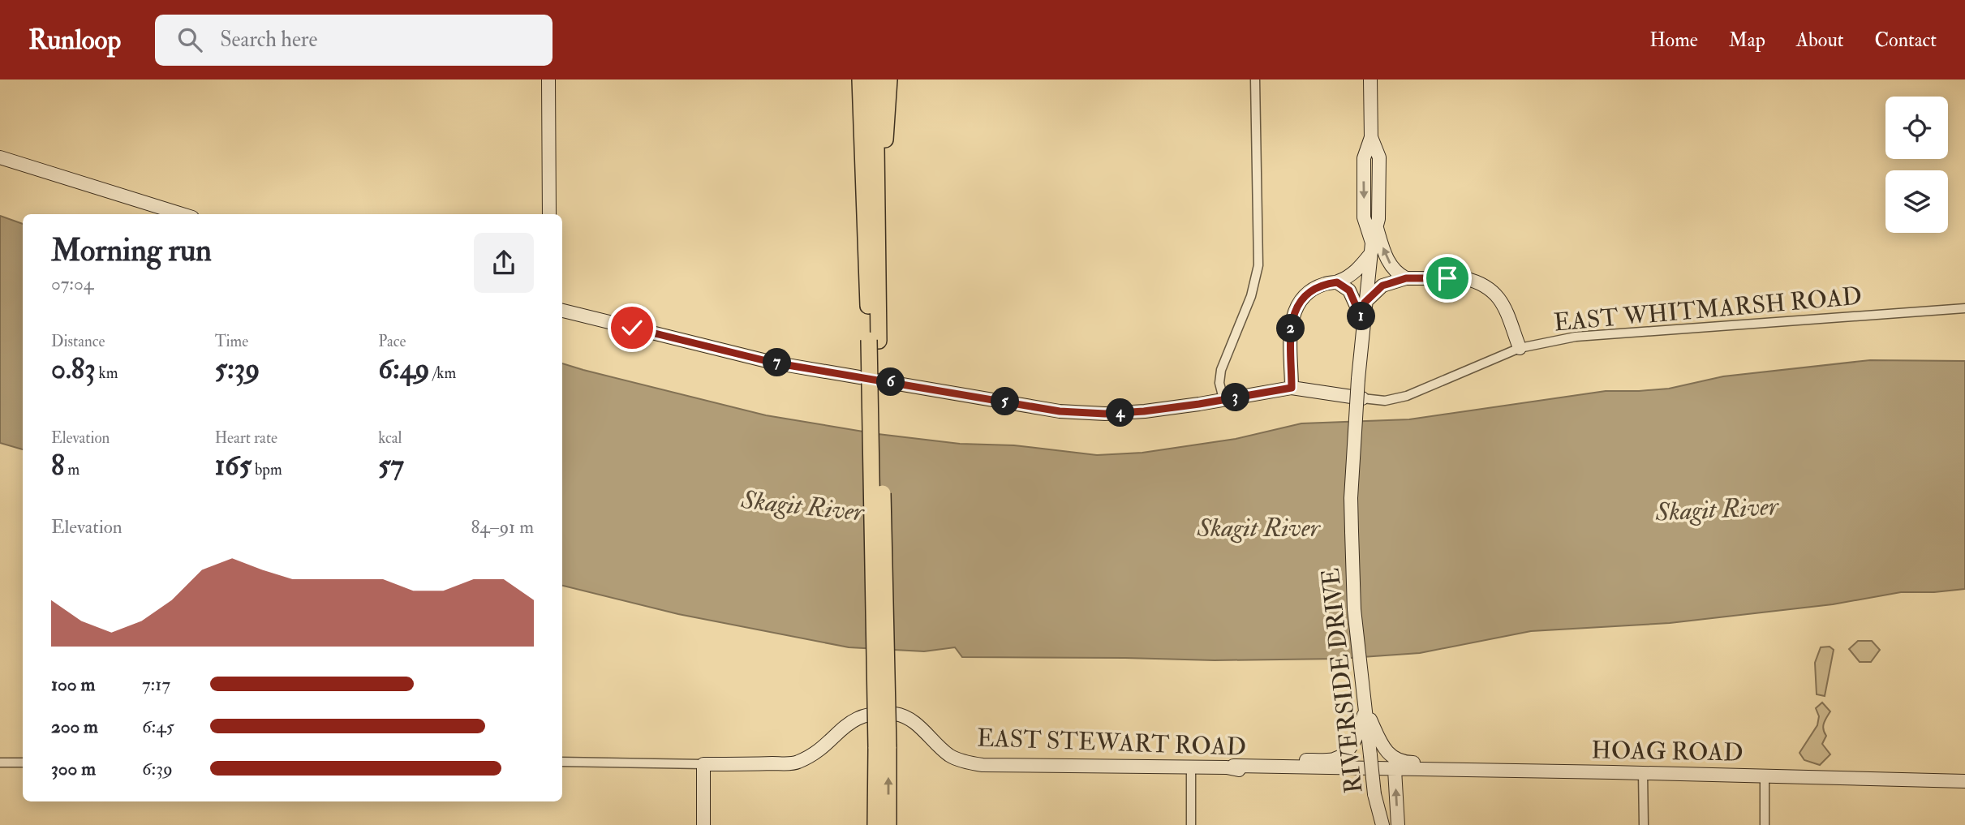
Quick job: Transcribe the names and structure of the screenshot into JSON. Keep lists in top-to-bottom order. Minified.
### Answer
{"streets":{"street":["EAST WHITMARSH ROAD","RIVERSIDE DRIVE","EAST STEWART ROAD","HOAG ROAD"]},"crossings":[["EAST STEWART ROAD","HOAG ROAD"]],"water":["Skagit River"],"page":{"header":"Runloop","search":"Search here","nav":["Home","Map","About","Contact"],"heading":["Morning run","07:04"],"pins":["1","2","7","6","3","5","4"],"stats":[["Distance","0.83 km"],["Time","5:39"],["Pace","6:49 /km"],["Elevation","8 m"],["Heart rate","165 bpm"],["kcal","57"]],"chart":["Elevation","84–91 m"],"list":[{"name":"100 m","note":"7:17"},{"name":"200 m","note":"6:45"},{"name":"300 m","note":"6:39"}]}}
